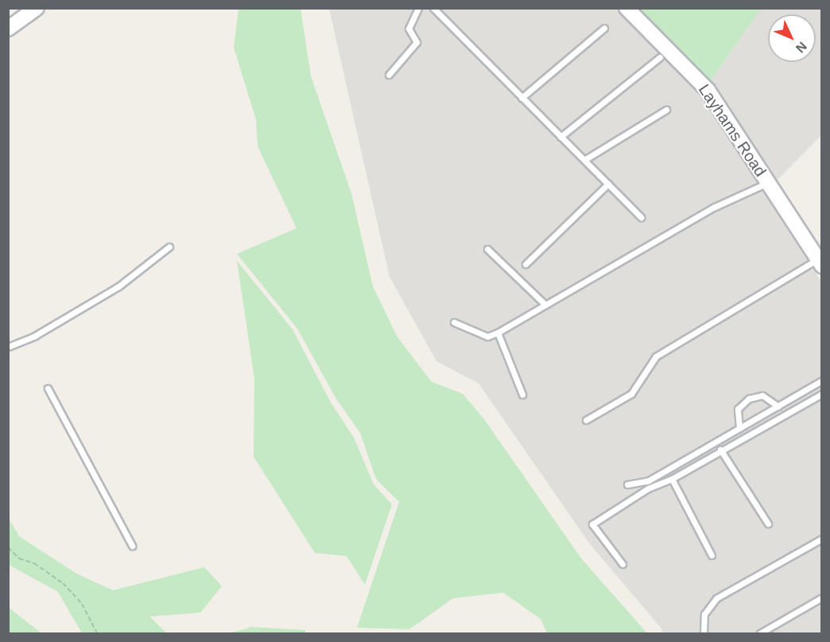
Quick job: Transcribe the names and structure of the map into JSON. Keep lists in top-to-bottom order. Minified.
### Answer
{"streets":{"street":["Layhams Road"]},"north":"bottom right"}
